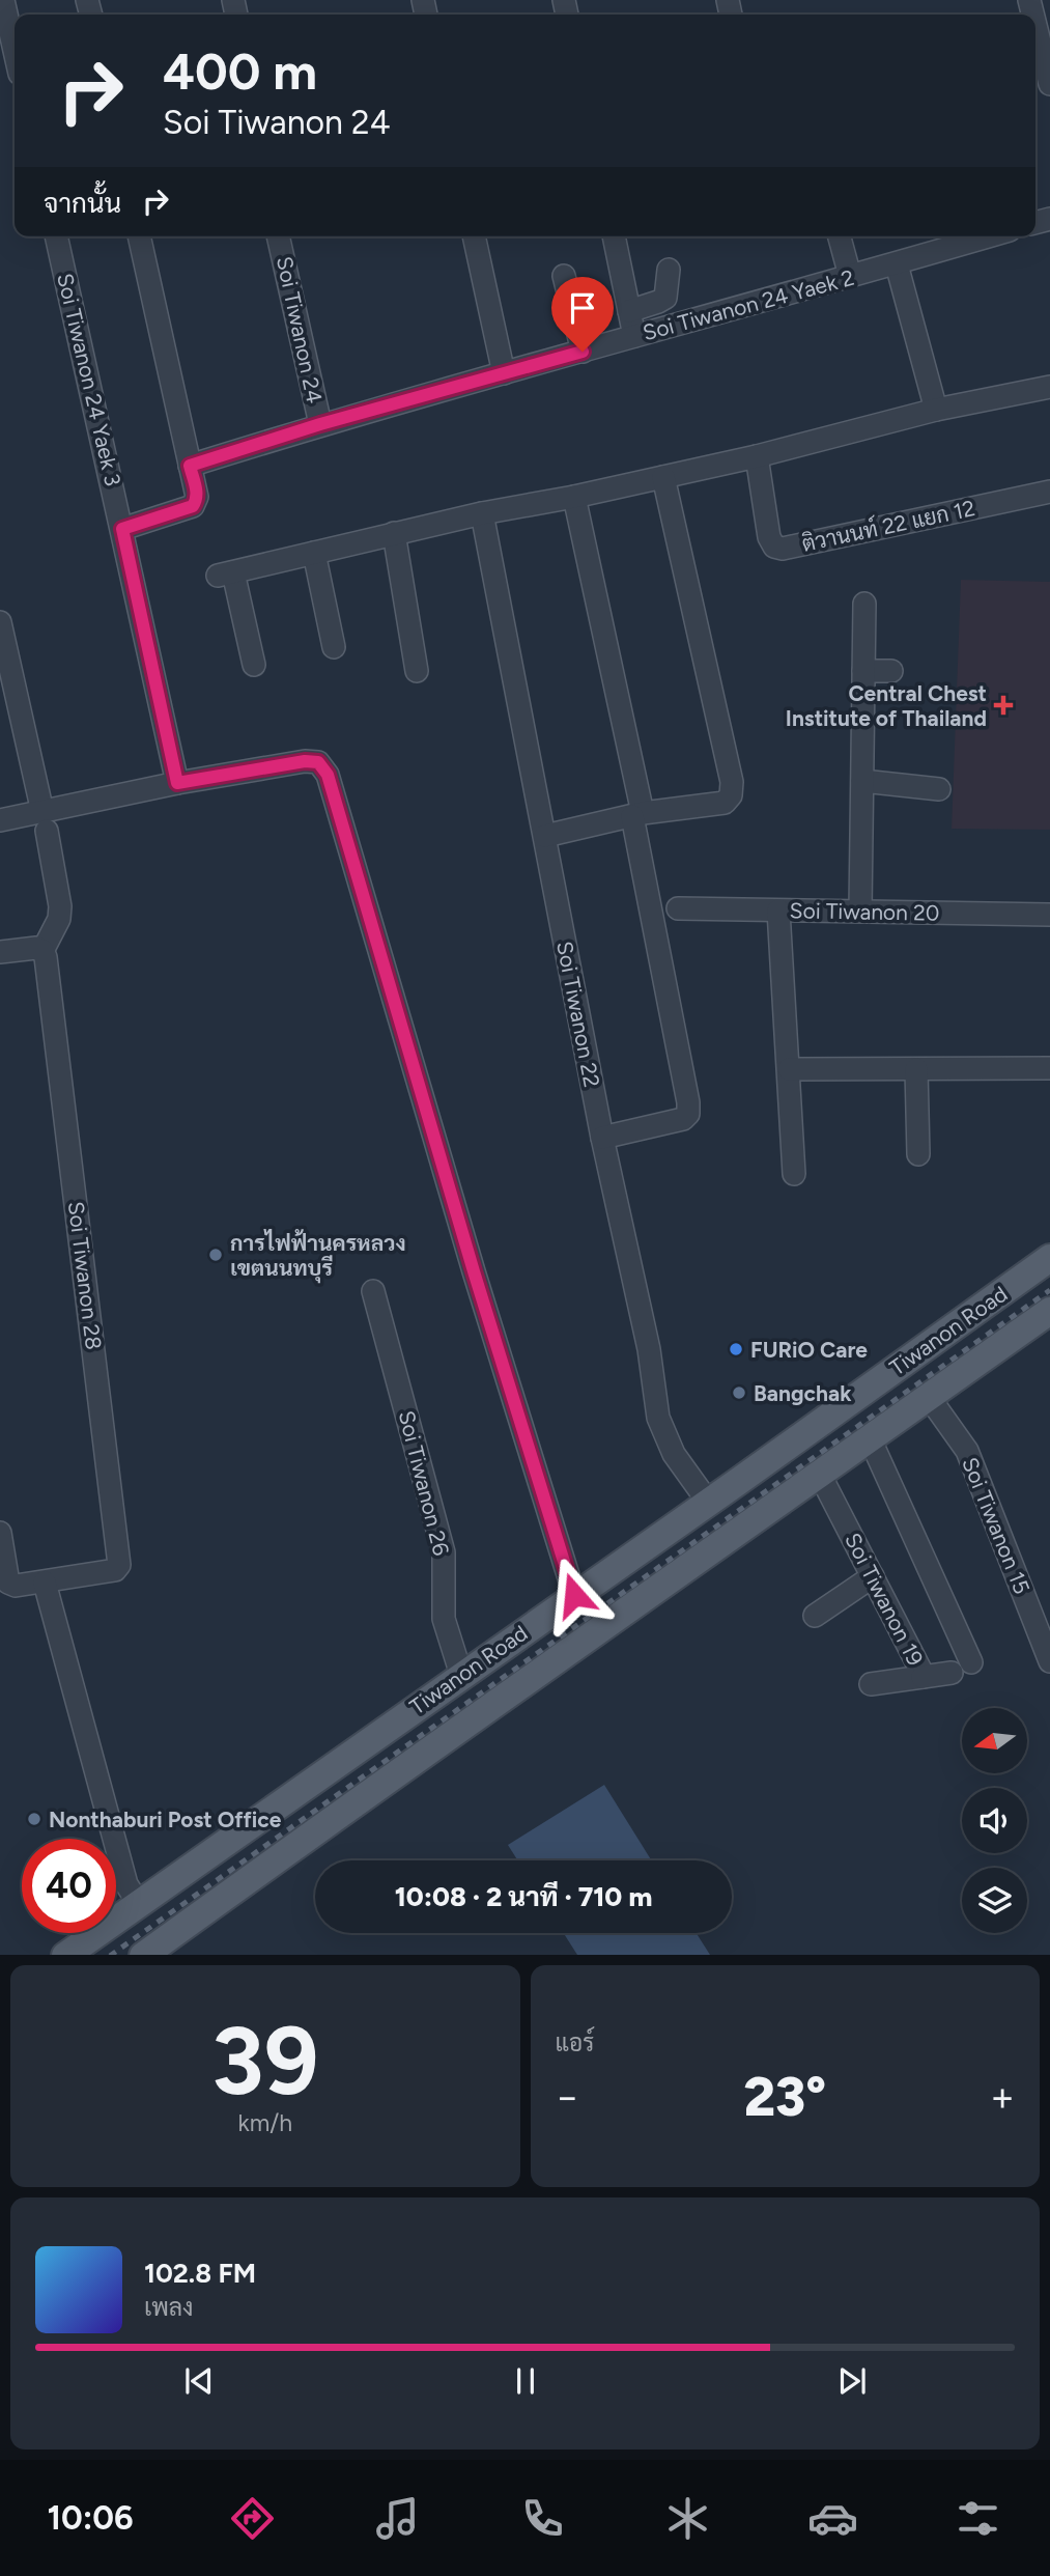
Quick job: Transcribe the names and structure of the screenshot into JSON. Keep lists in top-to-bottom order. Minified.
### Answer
{"streets":{"main road":["Tiwanon Road"],"street":["Soi Tiwanon 24 Yaek 2","Soi Tiwanon 24","Soi Tiwanon 24 Yaek 3","ติวานนท์ 22 แยก 12","Soi Tiwanon 20","Soi Tiwanon 22","Soi Tiwanon 28","Soi Tiwanon 26","Soi Tiwanon 15","Soi Tiwanon 19"]},"crossings":[["Soi Tiwanon 24 Yaek 2","Soi Tiwanon 24"],["Soi Tiwanon 22","Tiwanon Road"],["Tiwanon Road","Soi Tiwanon 26"],["Tiwanon Road","Soi Tiwanon 15"],["Tiwanon Road","Soi Tiwanon 19"]],"places":{"health":["Central Chest Institute of Thailand"],"other":["การไฟฟ้านครหลวง เขตนนทบุรี","FURiO Care","Bangchak","Nonthaburi Post Office"]},"north":"left","page":{"turn":["400 m","Soi Tiwanon 24"],"then":"จากนั้น","limit":"40","trip":"10:08 · 2 นาที · 710 m","tile":[["39","km/h"],"แอร์"],"heat":["−","23°","+"],"song":["102.8 FM","เพลง"],"tabs":"10:06"}}
